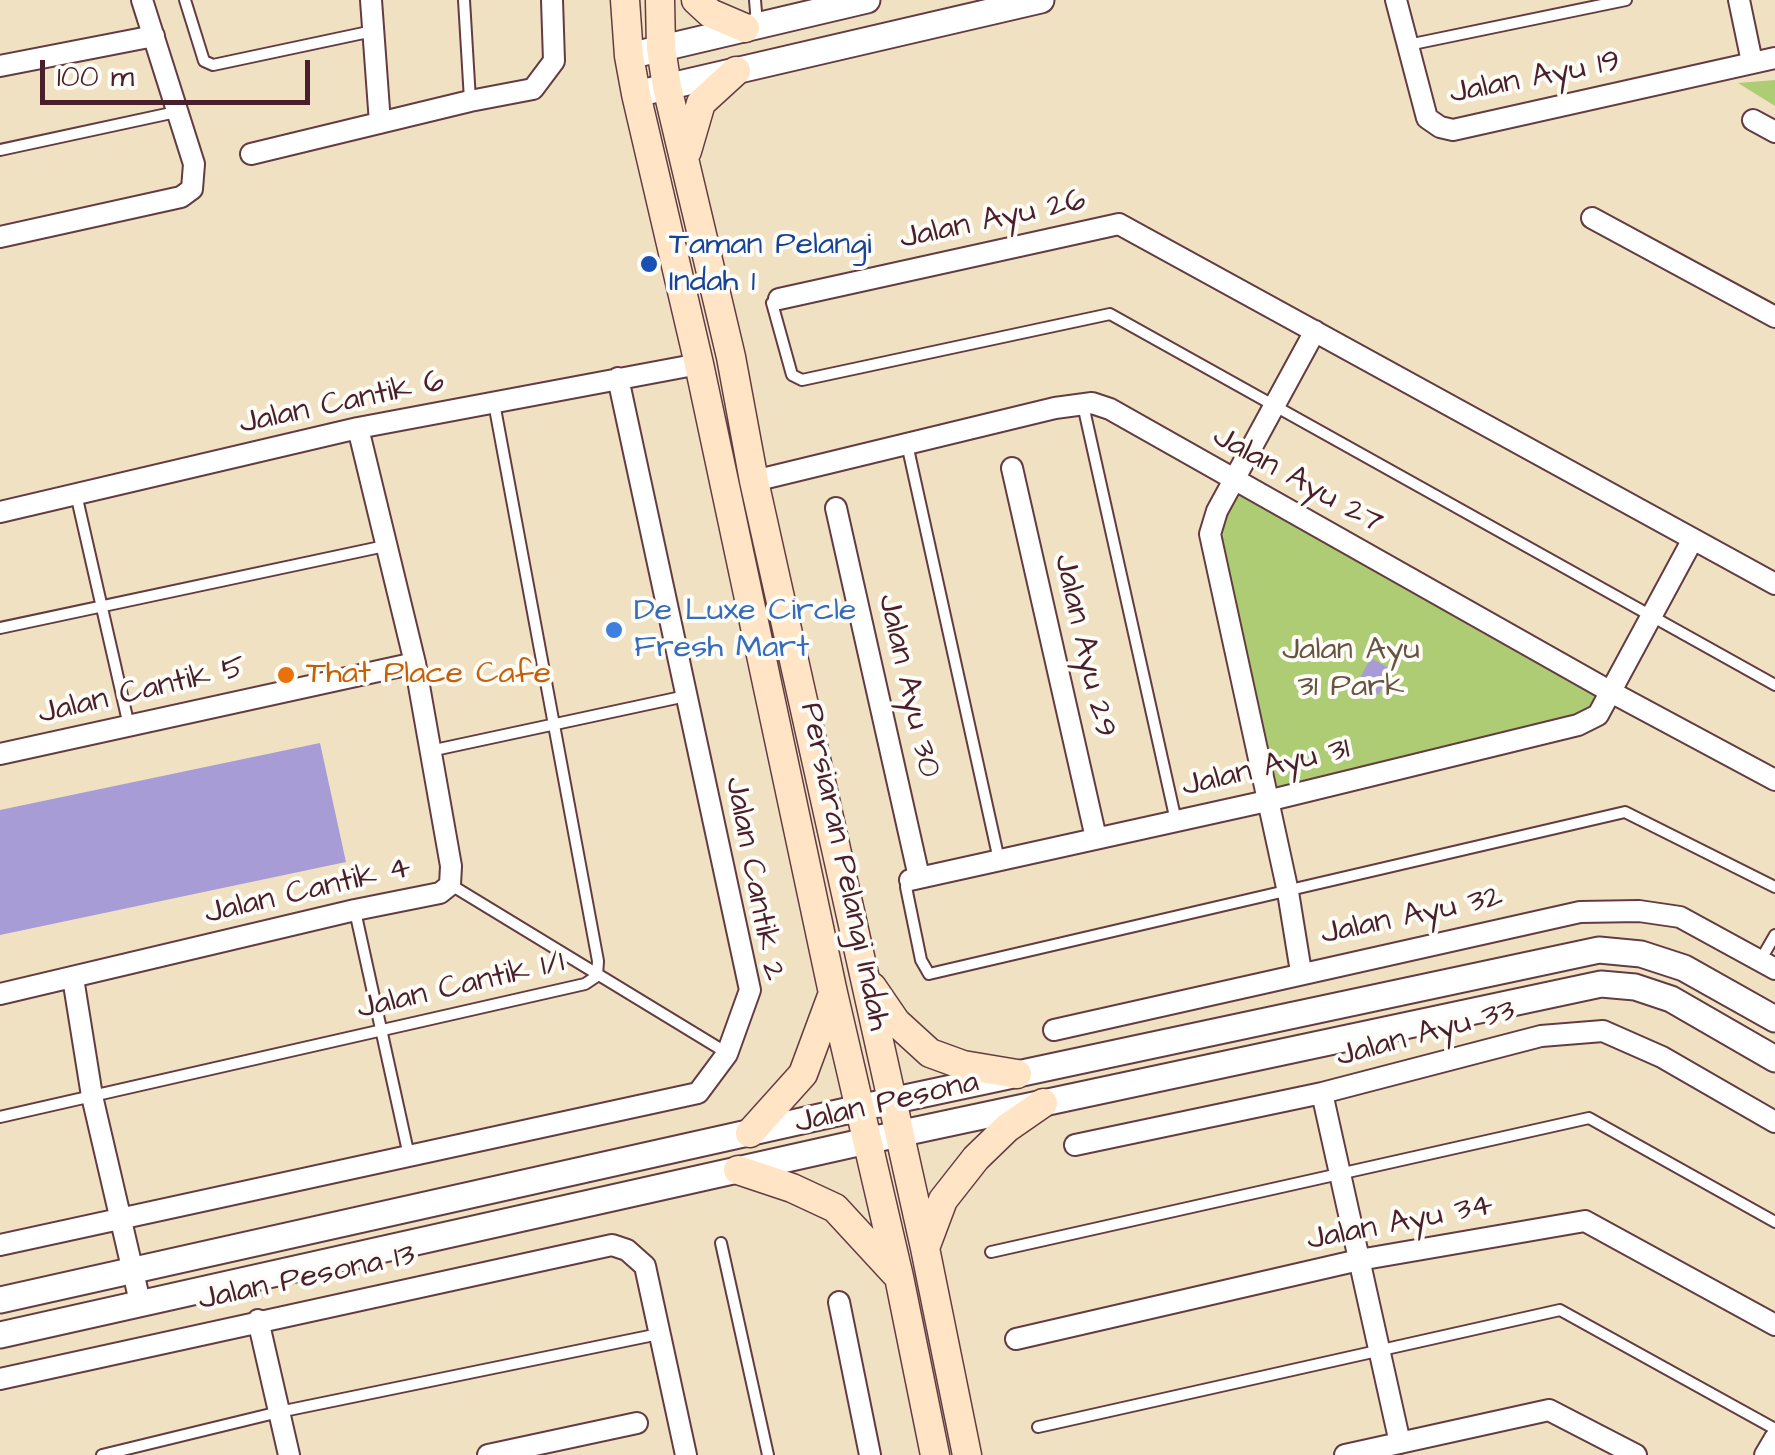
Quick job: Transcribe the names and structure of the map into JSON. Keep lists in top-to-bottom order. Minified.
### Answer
{"streets":{"main road":["Persiaran Pelangi Indah"],"street":["Jalan Ayu 19","Jalan Ayu 26","Jalan Cantik 6","Jalan Ayu 27","Jalan Ayu 29","Jalan Ayu 30","Jalan Cantik 5","Jalan Ayu 31","Jalan Cantik 2","Jalan Cantik 4","Jalan Ayu 32","Jalan Ayu 33","Jalan Pesona","Jalan Ayu 34","Jalan Pesona 13"],"lane":["Jalan Cantik 1/1"]},"crossings":[["Jalan Ayu 26","Jalan Ayu 31"],["Jalan Cantik 6","Persiaran Pelangi Indah"],["Jalan Cantik 6","Jalan Cantik 2"],["Jalan Cantik 6","Jalan Cantik 4"],["Jalan Cantik 6","Jalan Cantik 1/1"],["Jalan Ayu 27","Jalan Ayu 31"],["Jalan Ayu 27","Persiaran Pelangi Indah"],["Jalan Ayu 29","Jalan Ayu 31"],["Jalan Ayu 30","Jalan Ayu 31"],["Jalan Cantik 5","Jalan Cantik 4"],["Persiaran Pelangi Indah","Jalan Pesona"]],"parks":["Jalan Ayu 31 Park"],"places":["Taman Pelangi Indah 1","De Luxe Circle Fresh Mart","That Place Cafe"],"scale_bar":"100 m"}
